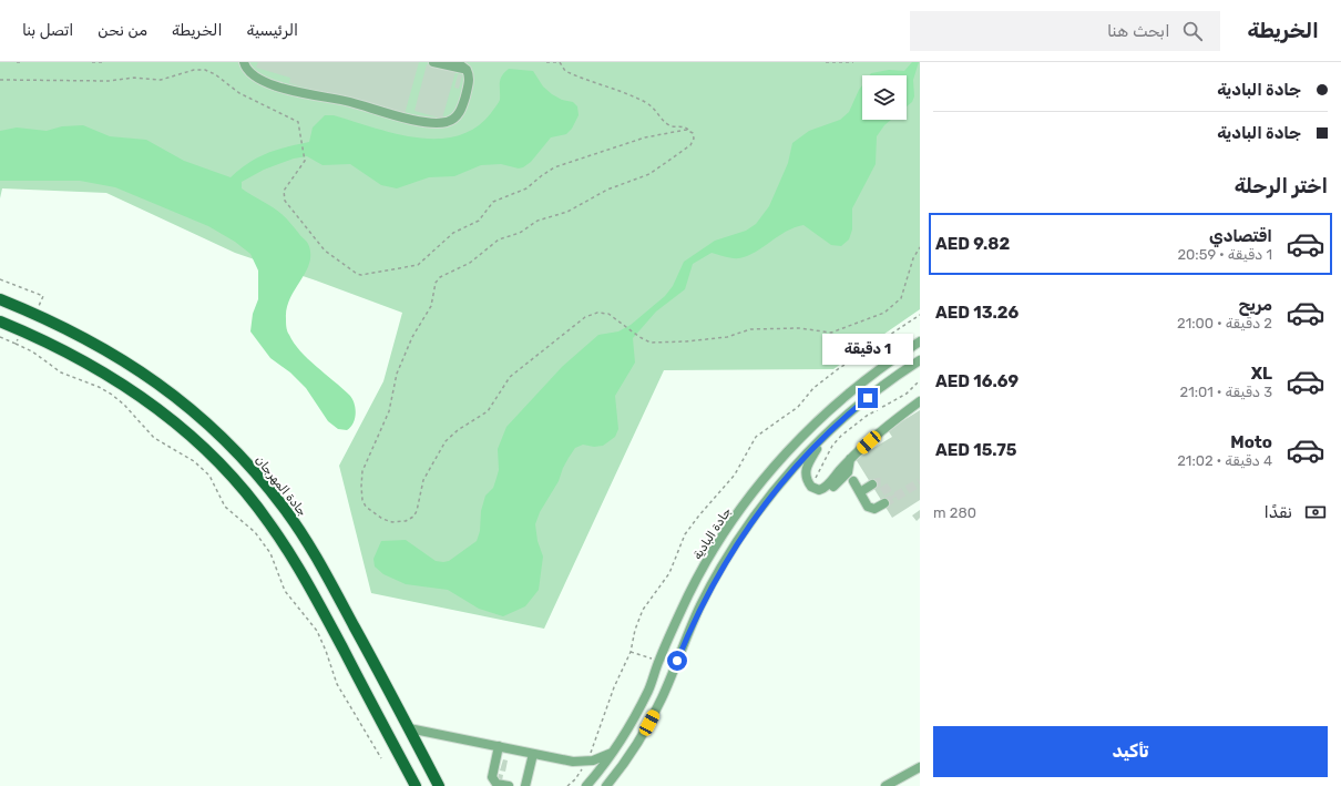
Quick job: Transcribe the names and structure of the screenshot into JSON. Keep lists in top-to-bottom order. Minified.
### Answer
{"streets":{"main road":["جادة المهرجان"],"street":["جادة البادية"]},"page":{"header":"الخريطة","search":"ابحث هنا","nav":["الرئيسية","الخريطة","من نحن","اتصل بنا"],"banner":["جادة البادية","جادة البادية"],"heading":"اختر الرحلة","list":[{"name":"اقتصادي","note":"1 دقيقة · 20:59","value":"AED 9.82"},{"name":"مريح","note":"2 دقيقة · 21:00","value":"AED 13.26"},{"name":"XL","note":"3 دقيقة · 21:01","value":"AED 16.69"},{"name":"Moto","note":"4 دقيقة · 21:02","value":"AED 15.75"}],"bubble":"1 دقيقة","pay":["نقدًا","280 m"],"buttons":"تأكيد"}}
